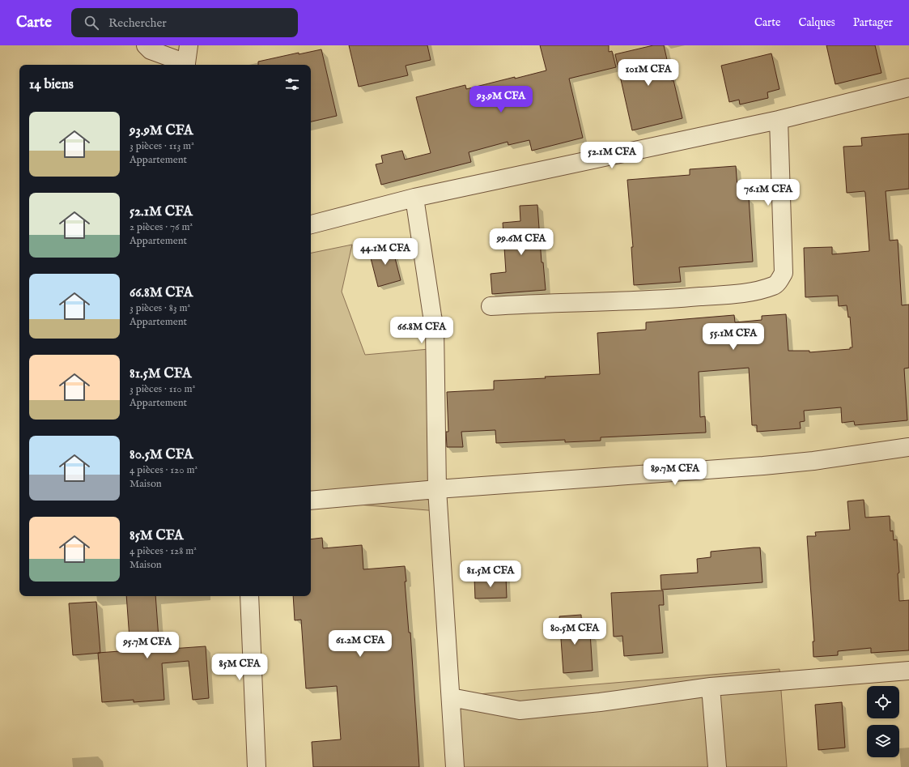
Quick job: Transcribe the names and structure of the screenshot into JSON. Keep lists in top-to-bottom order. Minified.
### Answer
{"page":{"header":"Carte","search":"Rechercher","nav":["Carte","Calques","Partager"],"price":["101M CFA","93.9M CFA","52.1M CFA","76.1M CFA","99.6M CFA","44.1M CFA","66.8M CFA","55.1M CFA","89.7M CFA","81.5M CFA","80.5M CFA","61.2M CFA","95.7M CFA","85M CFA"],"heading":"14 biens","list":[{"name":"93.9M CFA","note":"3 pièces · 113 m² · Appartement"},{"name":"52.1M CFA","note":"2 pièces · 76 m² · Appartement"},{"name":"66.8M CFA","note":"3 pièces · 83 m² · Appartement"},{"name":"81.5M CFA","note":"3 pièces · 110 m² · Appartement"},{"name":"80.5M CFA","note":"4 pièces · 120 m² · Maison"},{"name":"85M CFA","note":"4 pièces · 128 m² · Maison"}]}}
